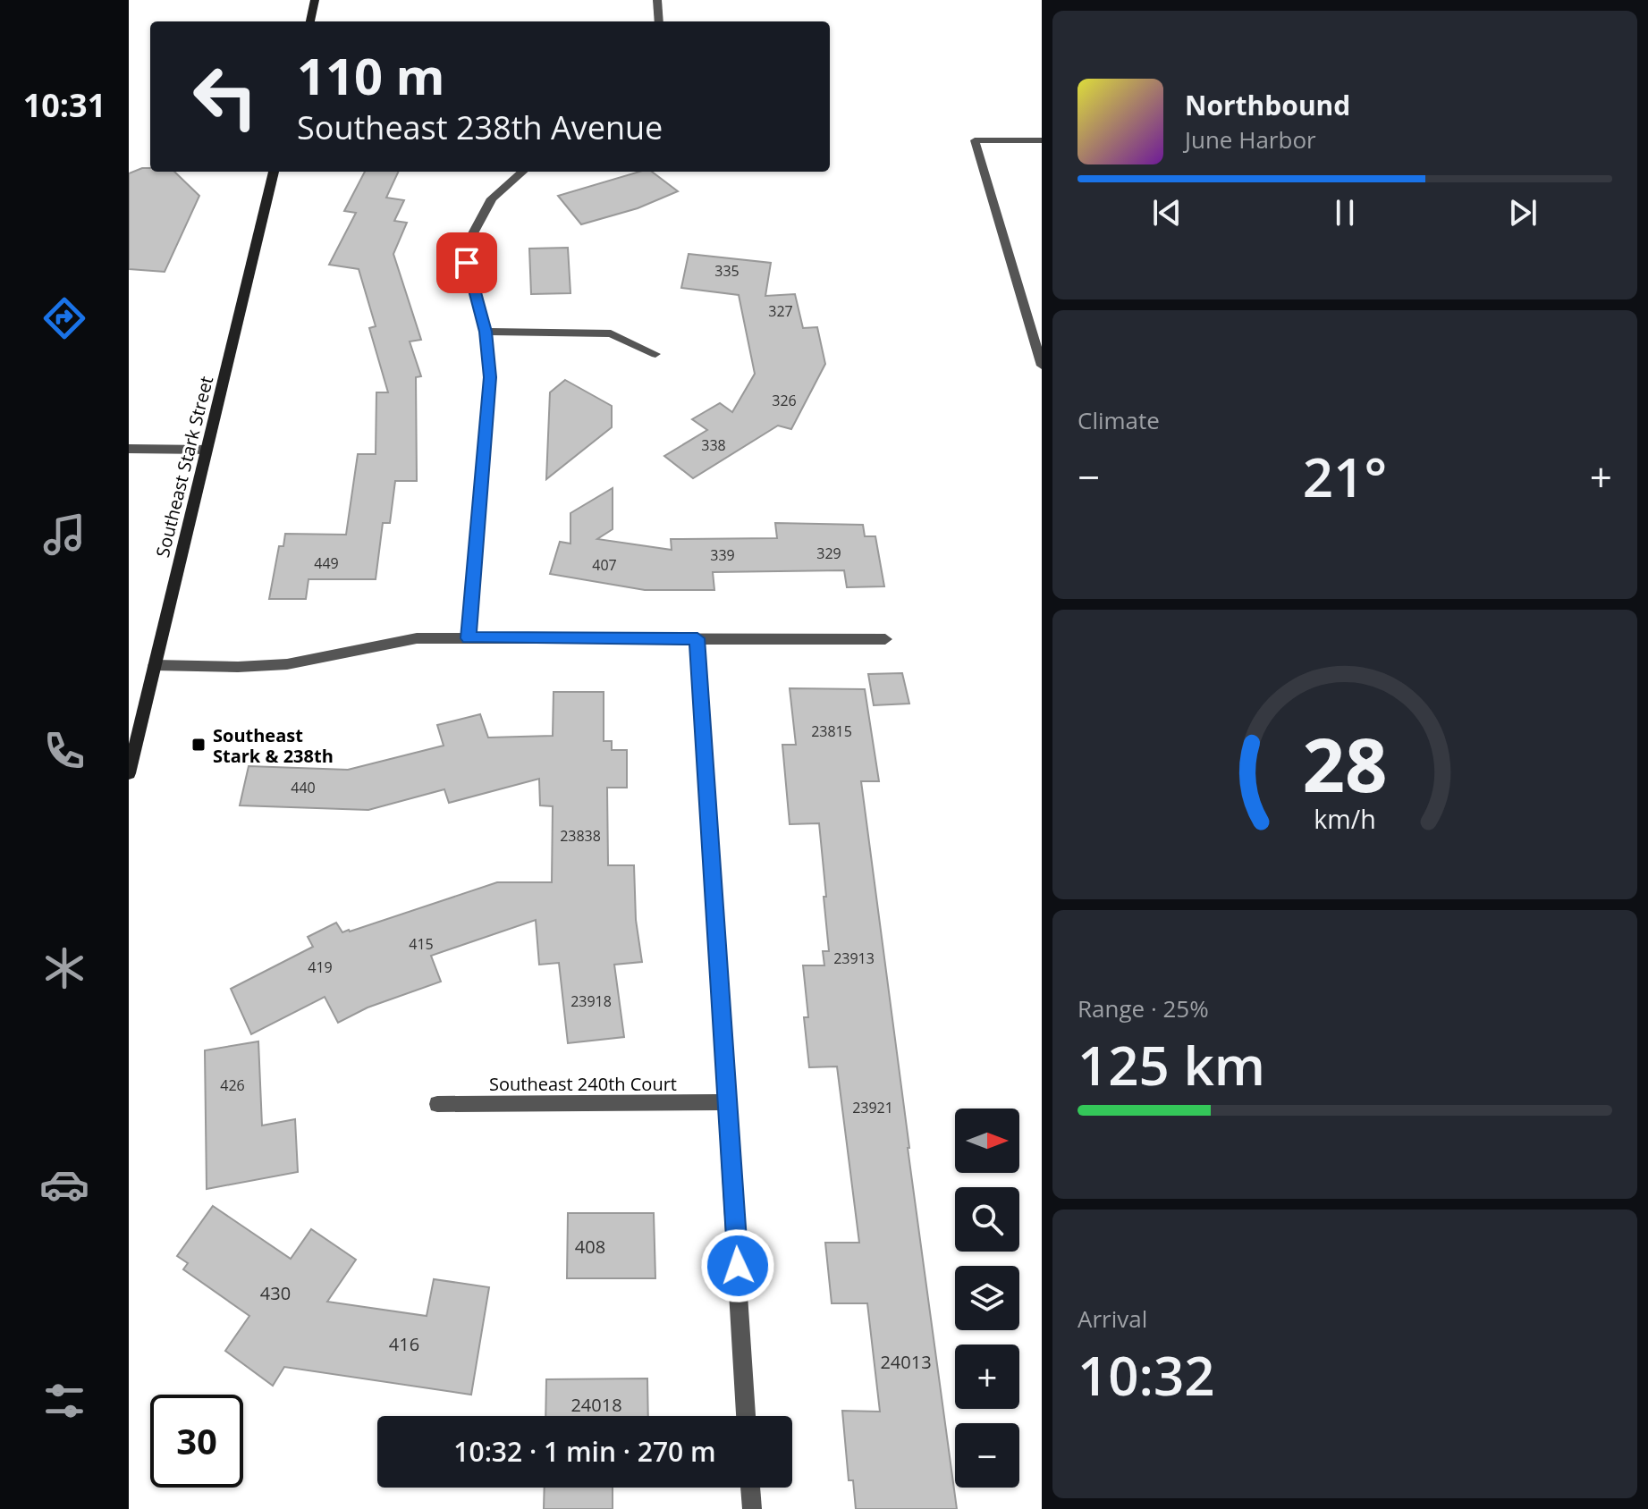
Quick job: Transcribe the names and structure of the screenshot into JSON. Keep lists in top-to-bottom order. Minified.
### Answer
{"streets":{"main road":["Southeast Stark Street"],"street":["Southeast 240th Court"]},"places":{"transit":["Southeast Stark & 238th"]},"house_numbers":["335","327","326","338","329","339","449","407","23815","440","23838","415","23913","419","23918","426","23921","408","430","416","24013","24018"],"north":"right","page":{"tabs":"10:31","turn":["110 m","Southeast 238th Avenue"],"song":["Northbound","June Harbor"],"tile":["Climate",["Range · 25%","125 km"],["Arrival","10:32"]],"heat":["−","21°","+"],"map_buttons":["+","−"],"limit":"30","trip":"10:32 · 1 min · 270 m","gauge":["28","km/h"]}}
